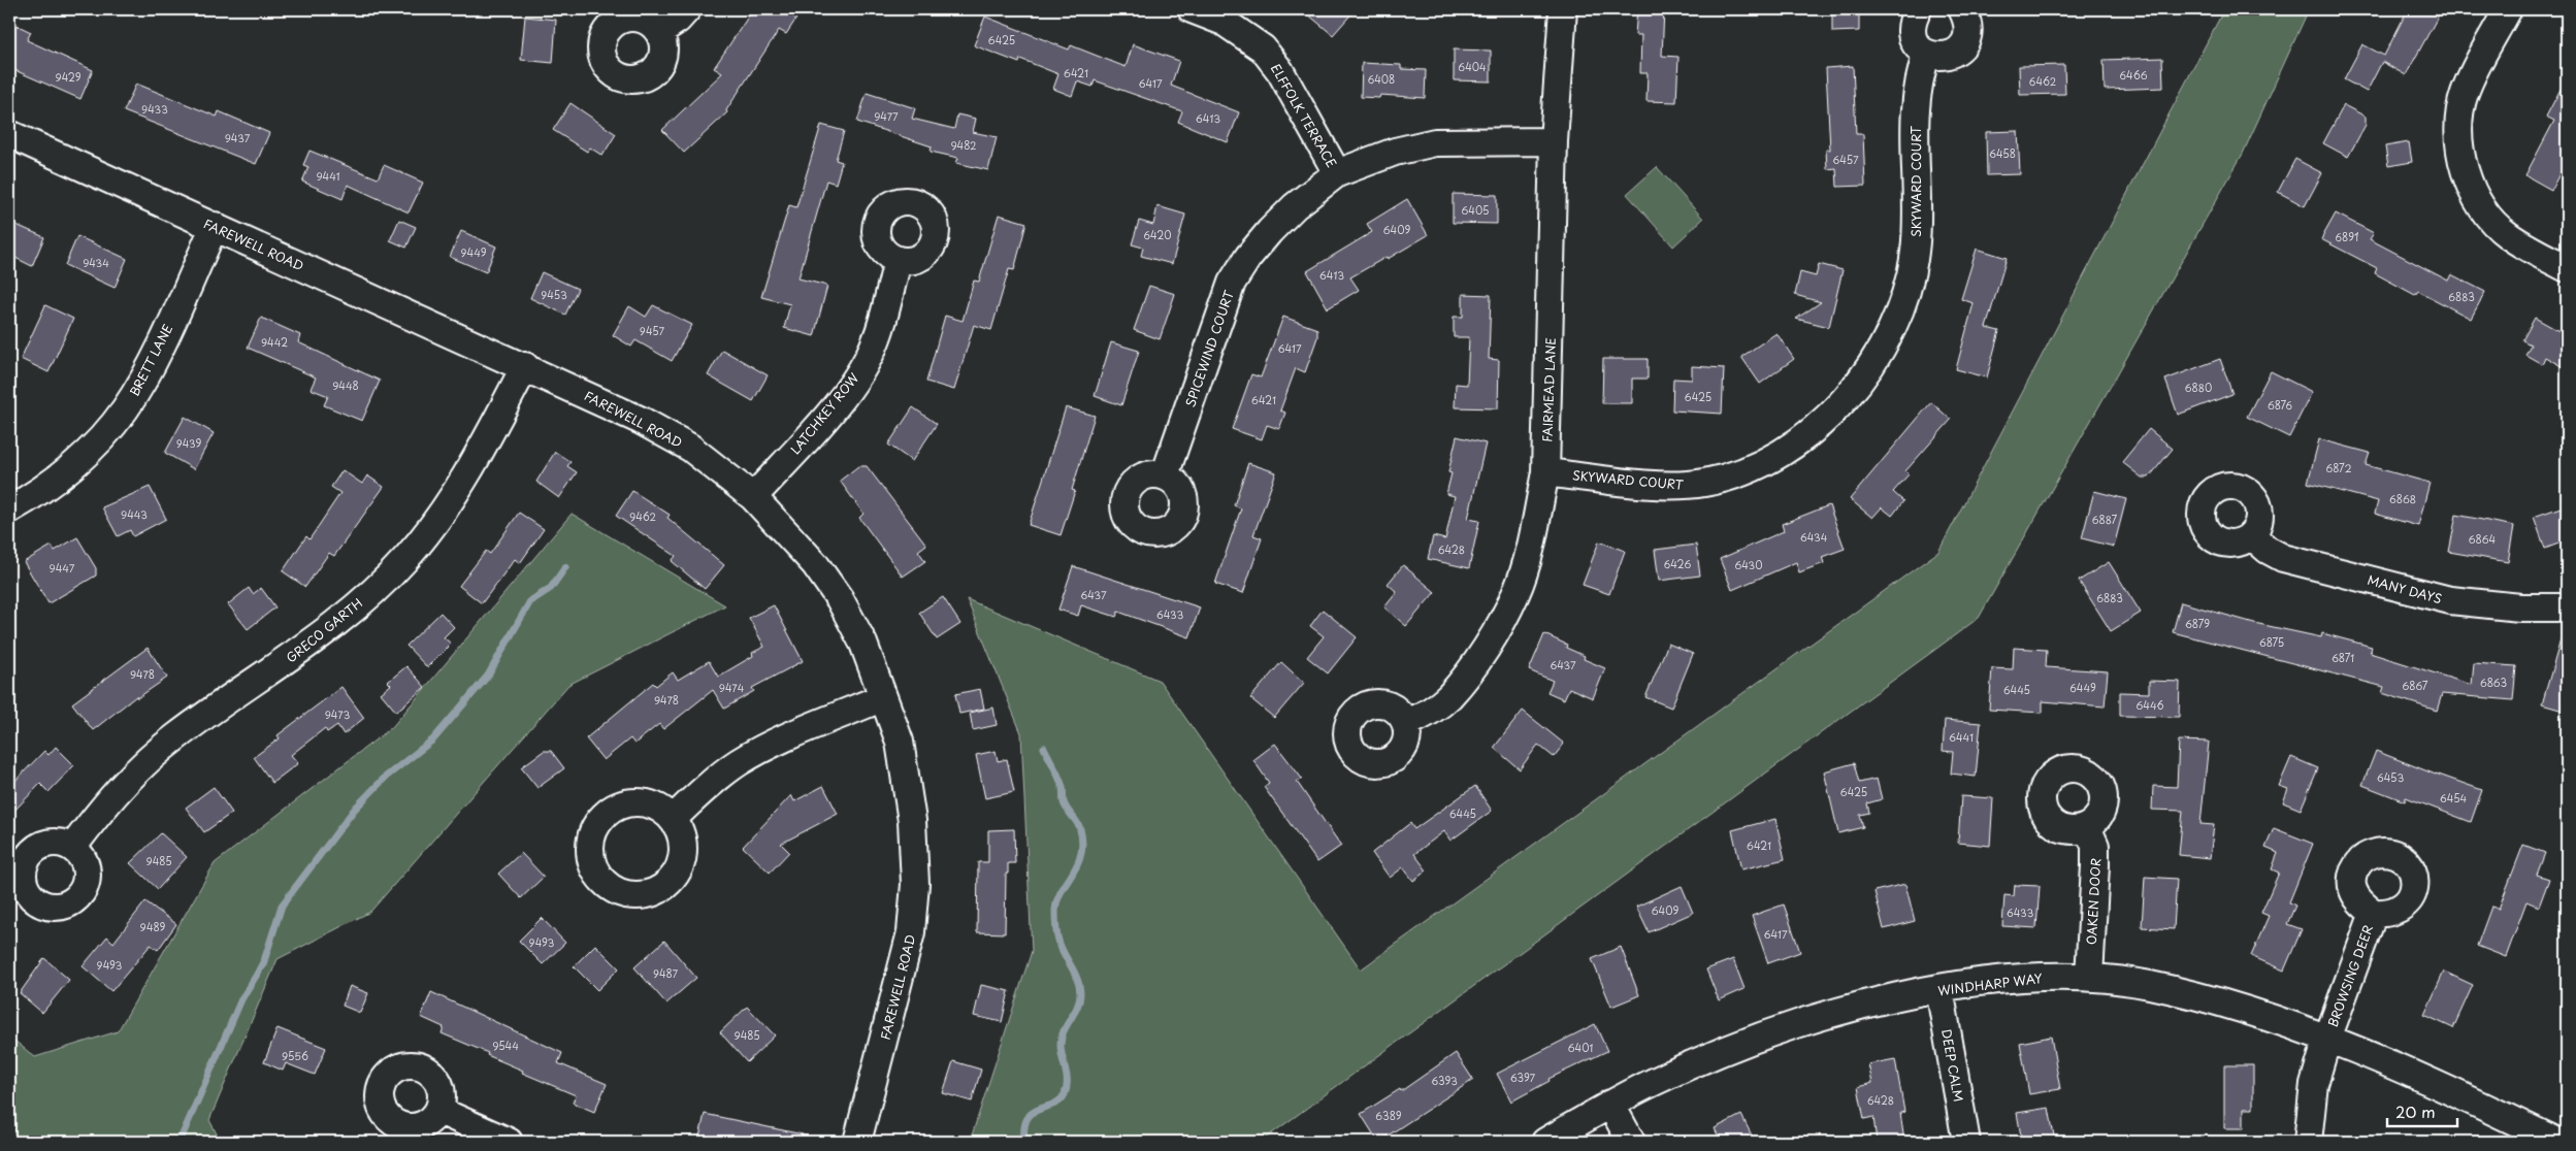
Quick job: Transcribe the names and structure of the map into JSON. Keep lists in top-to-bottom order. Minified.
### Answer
{"streets":{"street":["ELFFOLK TERRACE","SKYWARD COURT","FAREWELL ROAD","SPICEWIND COURT","BRETT LANE","FAIRMEAD LANE","LATCHKEY ROW","MANY DAYS","GRECO GARTH","OAKEN DOOR","BROWSING DEER","WINDHARP WAY","DEEP CALM"]},"crossings":[["ELFFOLK TERRACE","SPICEWIND COURT"],["SKYWARD COURT","FAIRMEAD LANE"],["FAREWELL ROAD","BRETT LANE"],["FAREWELL ROAD","LATCHKEY ROW"],["FAREWELL ROAD","GRECO GARTH"],["SPICEWIND COURT","FAIRMEAD LANE"],["OAKEN DOOR","WINDHARP WAY"],["BROWSING DEER","WINDHARP WAY"],["WINDHARP WAY","DEEP CALM"]],"house_numbers":["6425","6404","6421","6466","9429","6408","6462","6417","9433","9477","6413","9437","9482","6458","6457","9441","6405","6409","6420","6891","9449","9434","6413","9453","6883","9457","9442","6417","9448","6880","6425","6421","6876","9439","6872","6868","9443","9462","6887","6434","6864","6428","6426","6430","9447","6437","6883","6433","6879","6875","6871","6437","9478","6863","6867","9474","6449","6445","9478","6446","9473","6441","6453","6425","6454","6445","6421","9485","6409","6433","9489","6417","9493","9493","9487","9485","9544","6401","9556","6397","6393","6428","6389"],"scale_bar":"20 m"}
